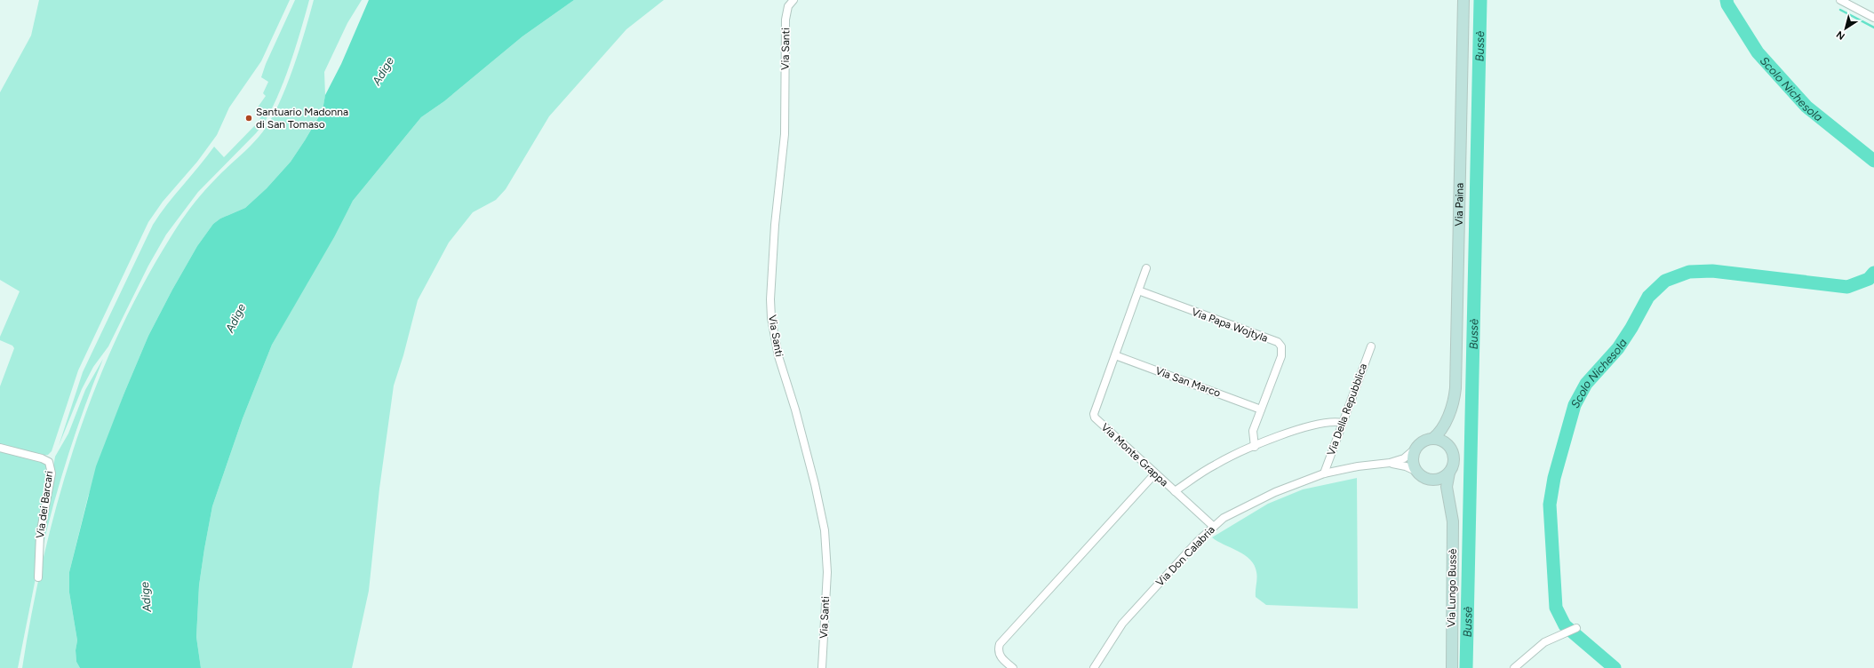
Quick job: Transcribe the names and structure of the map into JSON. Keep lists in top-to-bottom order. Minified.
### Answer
{"streets":{"main road":["Via Paina","Via Lungo Bussè"],"street":["Via Santi","Via Papa Wojtyla","Via San Marco","Via Della Repubblica","Via Monte Grappa","Via dei Barcari","Via Don Calabria"]},"crossings":[["Via Paina","Via Don Calabria"],["Via Paina","Via Lungo Bussè"],["Via Papa Wojtyla","Via San Marco"],["Via Papa Wojtyla","Via Monte Grappa"],["Via San Marco","Via Monte Grappa"],["Via Della Repubblica","Via Don Calabria"],["Via Monte Grappa","Via Don Calabria"],["Via Don Calabria","Via Lungo Bussè"]],"water":["Bussè","Adige","Scolo Nichesola"],"places":["Santuario Madonna di San Tomaso"],"north":"bottom left"}
